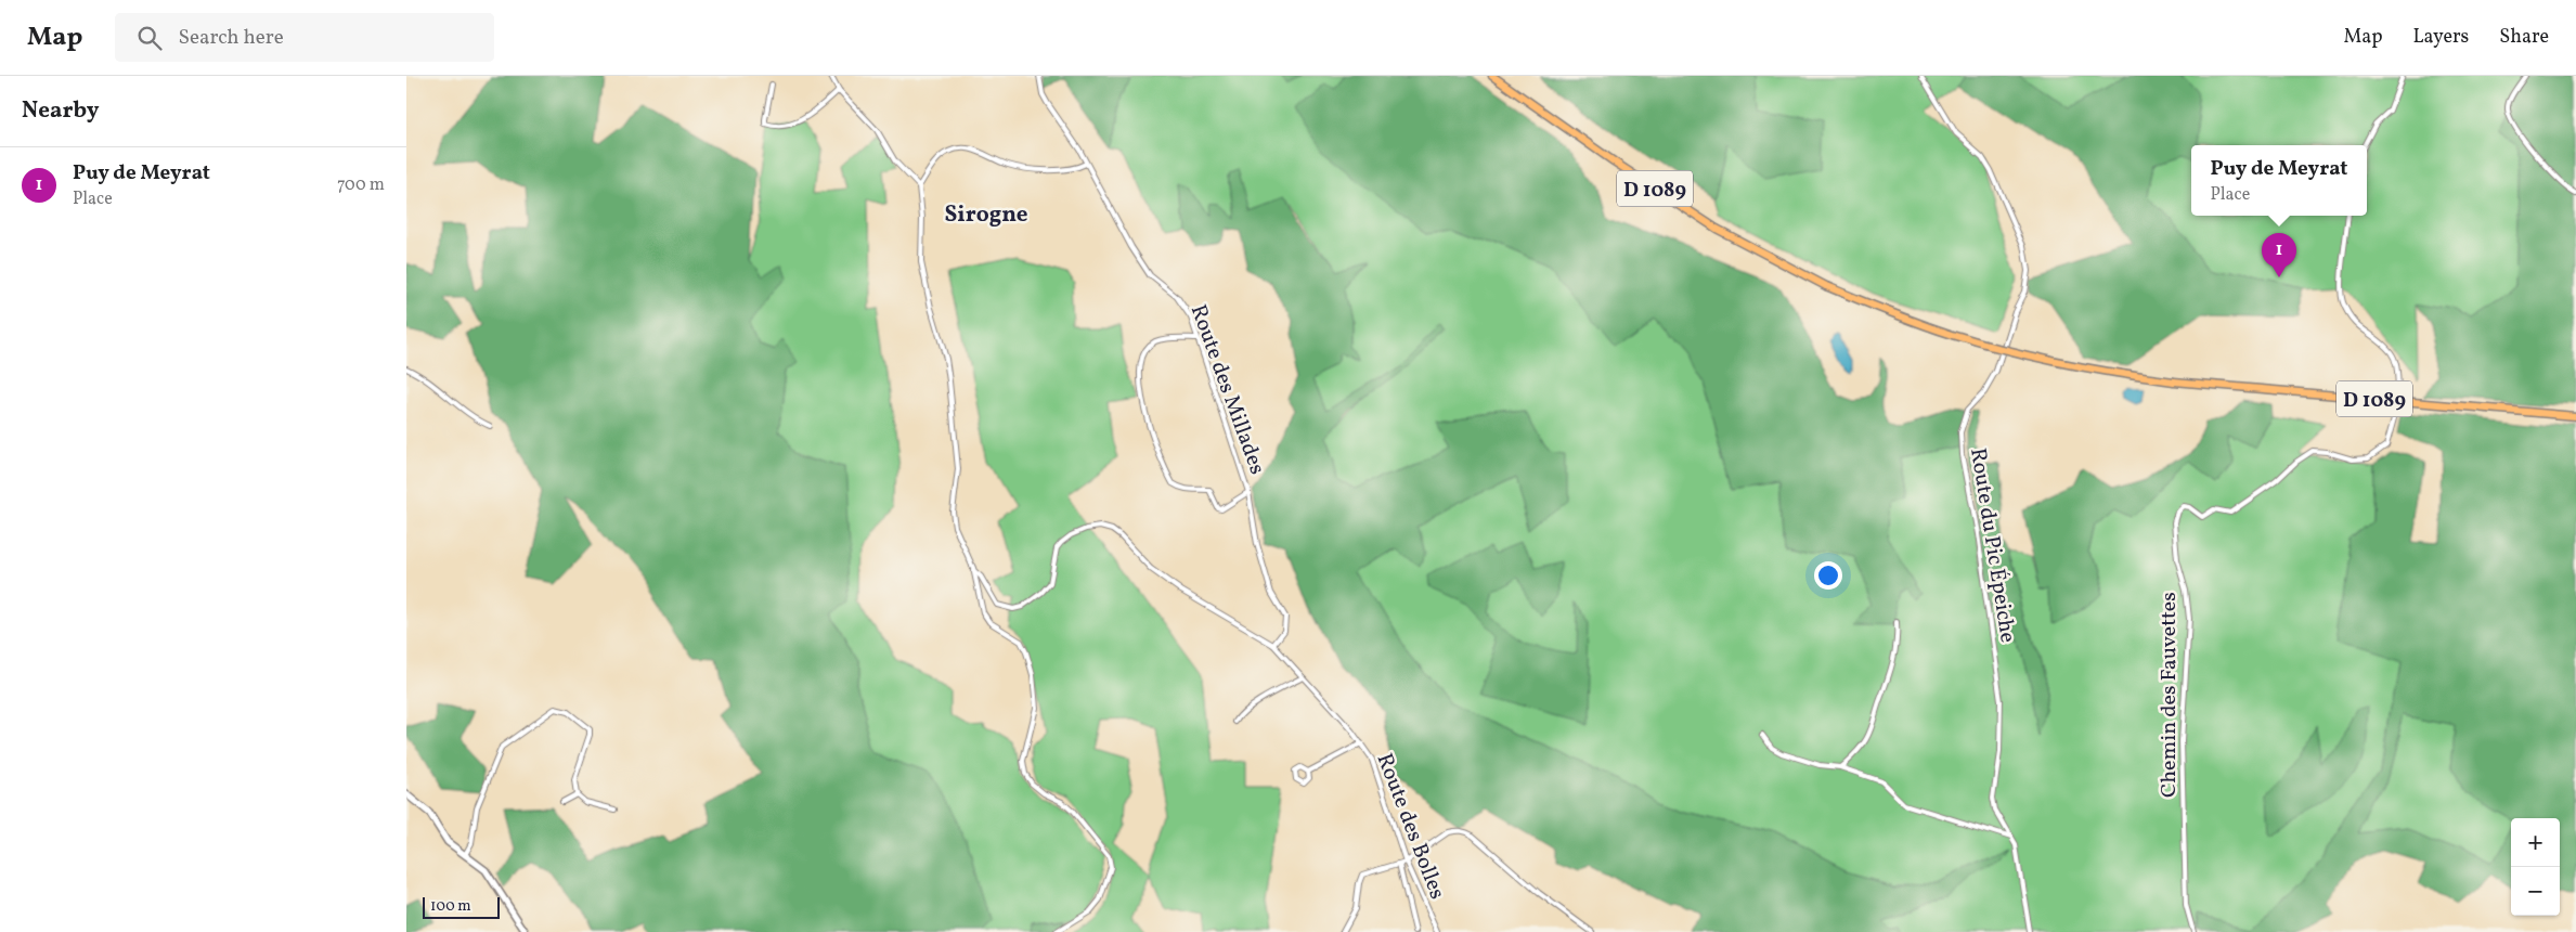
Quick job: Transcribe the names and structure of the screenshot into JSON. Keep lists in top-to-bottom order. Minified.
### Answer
{"streets":{"highway":["D 1089"],"street":["Route des Millades","Route du Pic Épeiche","Chemin des Fauvettes","Route des Bolles"]},"crossings":[["Route des Millades","Route des Bolles"]],"districts":["Sirogne"],"scale_bar":"100 m","page":{"header":"Map","search":"Search here","nav":["Map","Layers","Share"],"heading":"Nearby","popup":["Puy de Meyrat","Place"],"list":[{"mark":"1","name":"Puy de Meyrat","note":"Place","value":"700 m"}],"pins":"1","map_buttons":["+","−"],"scale":"100 m"}}
